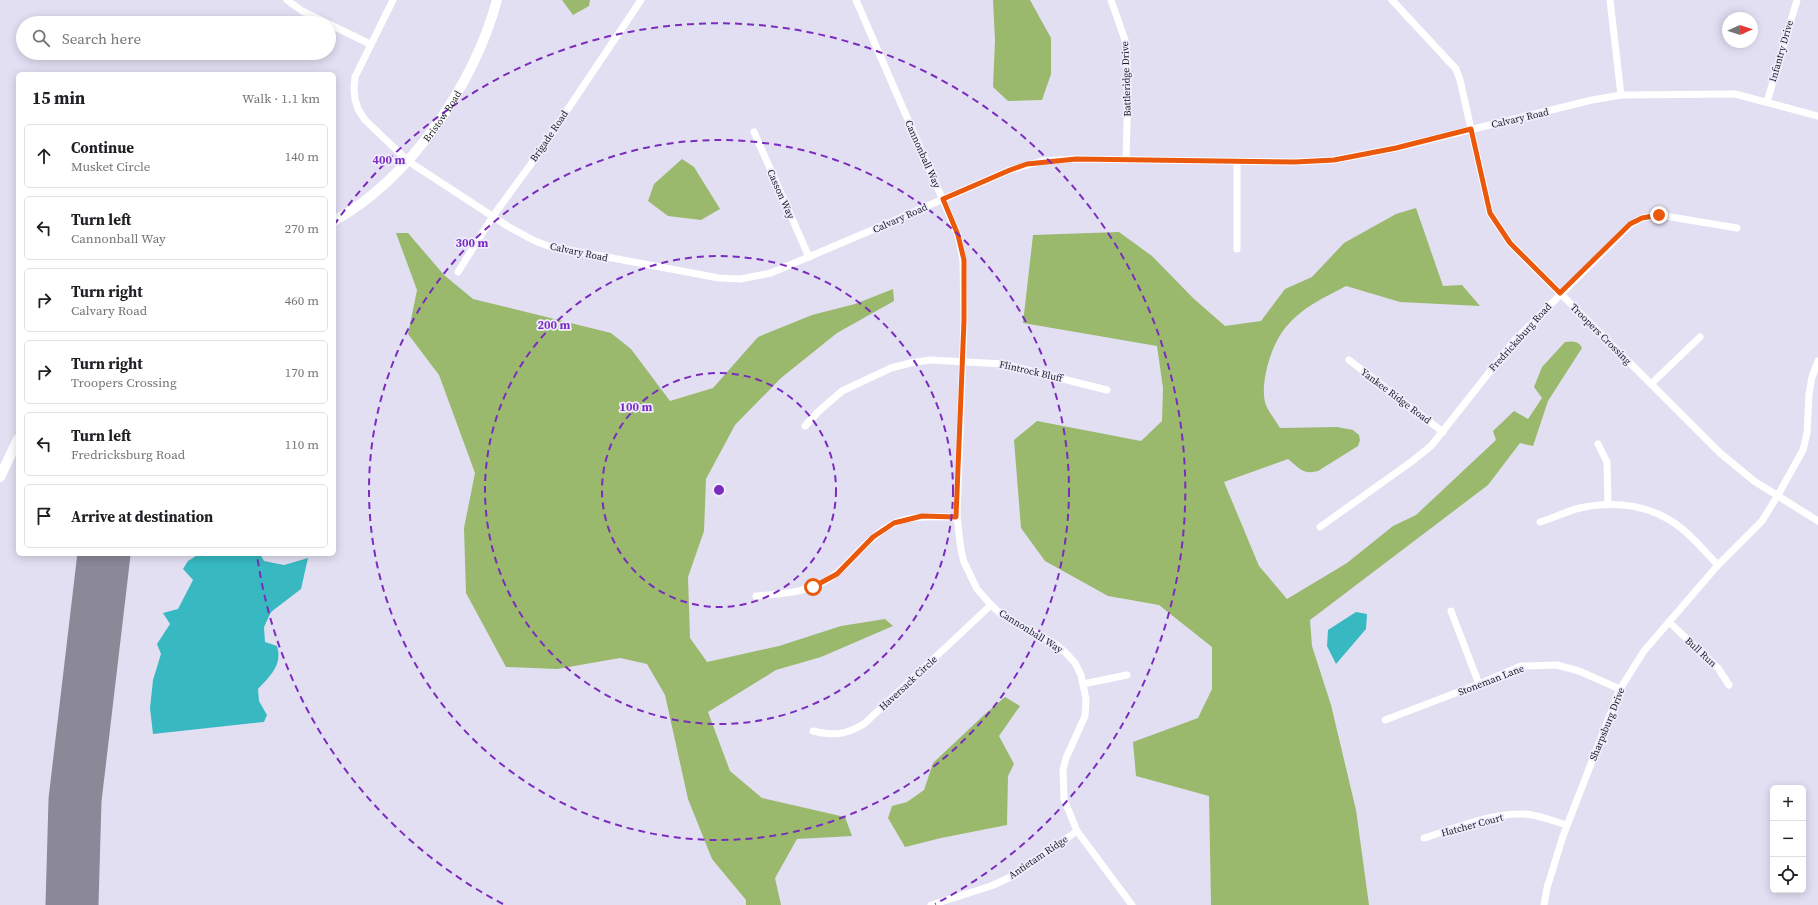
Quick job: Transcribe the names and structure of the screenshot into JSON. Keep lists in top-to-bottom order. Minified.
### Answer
{"streets":{"main road":["Bristow Road"],"street":["Infantry Drive","Battleridge Drive","Calvary Road","Brigade Road","Cannonball Way","Casson Way","Troopers Crossing","Fredricksburg Road","Flintrock Bluff","Yankee Ridge Road","Bull Run","Stoneman Lane","Haversack Circle","Sharpsburg Drive","Hatcher Court","Antietam Ridge"]},"crossings":[["Infantry Drive","Calvary Road"],["Battleridge Drive","Calvary Road"],["Bristow Road","Calvary Road"],["Calvary Road","Brigade Road"],["Calvary Road","Cannonball Way"],["Calvary Road","Casson Way"],["Calvary Road","Troopers Crossing"],["Cannonball Way","Flintrock Bluff"],["Cannonball Way","Haversack Circle"],["Cannonball Way","Antietam Ridge"],["Troopers Crossing","Fredricksburg Road"],["Troopers Crossing","Sharpsburg Drive"],["Fredricksburg Road","Yankee Ridge Road"],["Bull Run","Sharpsburg Drive"],["Stoneman Lane","Sharpsburg Drive"],["Sharpsburg Drive","Hatcher Court"]],"north":"right","page":{"search":"Search here","heading":["15 min","Walk · 1.1 km"],"list":[["Continue","Musket Circle","140 m"],["Turn left","Cannonball Way","270 m"],["Turn right","Calvary Road","460 m"],["Turn right","Troopers Crossing","170 m"],["Turn left","Fredricksburg Road","110 m"],"Arrive at destination"],"map_buttons":["+","−"]},"rings":["400 m","300 m","200 m","100 m"]}
